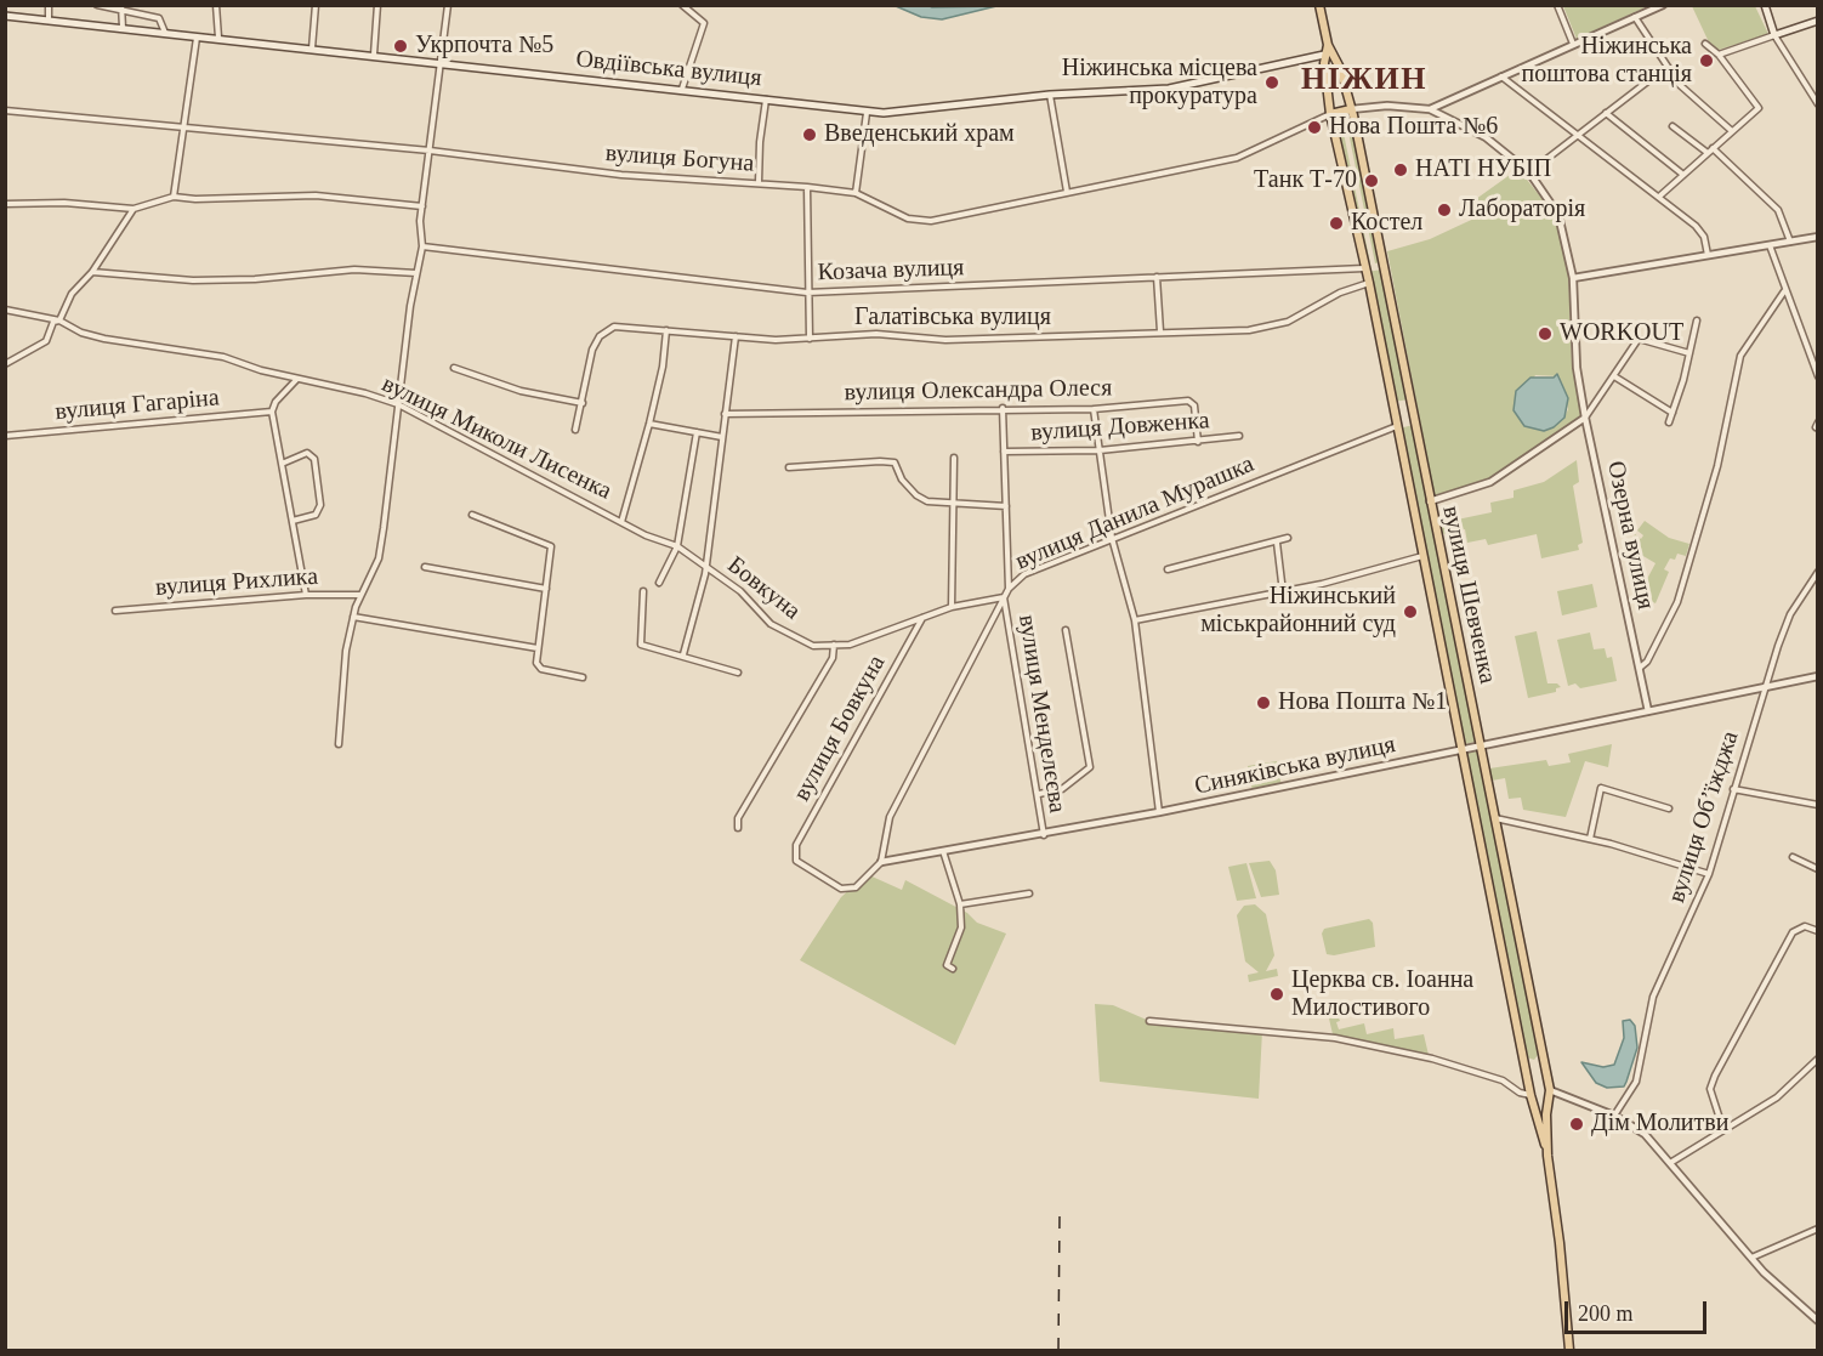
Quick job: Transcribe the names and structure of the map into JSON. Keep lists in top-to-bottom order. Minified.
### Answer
{"streets":{"main road":["Овдіївська вулиця","вулиця Шевченка"],"street":["вулиця Богуна","Козача вулиця","Галатівська вулиця","вулиця Олександра Олеся","вулиця Гагаріна","вулиця Довженка","вулиця Миколи Лисенка","вулиця Данила Мурашка","Озерна вулиця","вулиця Рихлика","Бовкуна","вулиця Менделєєва","вулиця Бовкуна","Синяківська вулиця","вулиця Обʼїжджа"]},"crossings":[["Овдіївська вулиця","вулиця Шевченка"],["вулиця Богуна","вулиця Шевченка"],["Козача вулиця","вулиця Шевченка"],["Галатівська вулиця","вулиця Шевченка"],["вулиця Олександра Олеся","вулиця Довженка"],["вулиця Миколи Лисенка","Бовкуна"],["вулиця Данила Мурашка","Бовкуна"],["вулиця Данила Мурашка","вулиця Шевченка"],["вулиця Данила Мурашка","вулиця Менделєєва"],["вулиця Данила Мурашка","вулиця Бовкуна"],["вулиця Данила Мурашка","Синяківська вулиця"],["Озерна вулиця","Синяківська вулиця"],["Бовкуна","вулиця Менделєєва"],["Бовкуна","вулиця Бовкуна"],["вулиця Шевченка","Синяківська вулиця"],["вулиця Менделєєва","Синяківська вулиця"],["вулиця Бовкуна","Синяківська вулиця"],["Синяківська вулиця","вулиця Обʼїжджа"]],"districts":["НІЖИН"],"places":["Укрпочта №5","Ніжинська поштова станція","Ніжинська місцева прокуратура","Нова Пошта №6","Введенський храм","НАТІ НУБІП","Танк Т-70","Лабораторія","Костел","WORKOUT","Ніжинський міськрайонний суд","Нова Пошта №1","Церква св. Іоанна Милостивого","Дім Молитви"],"scale_bar":"200 m"}
